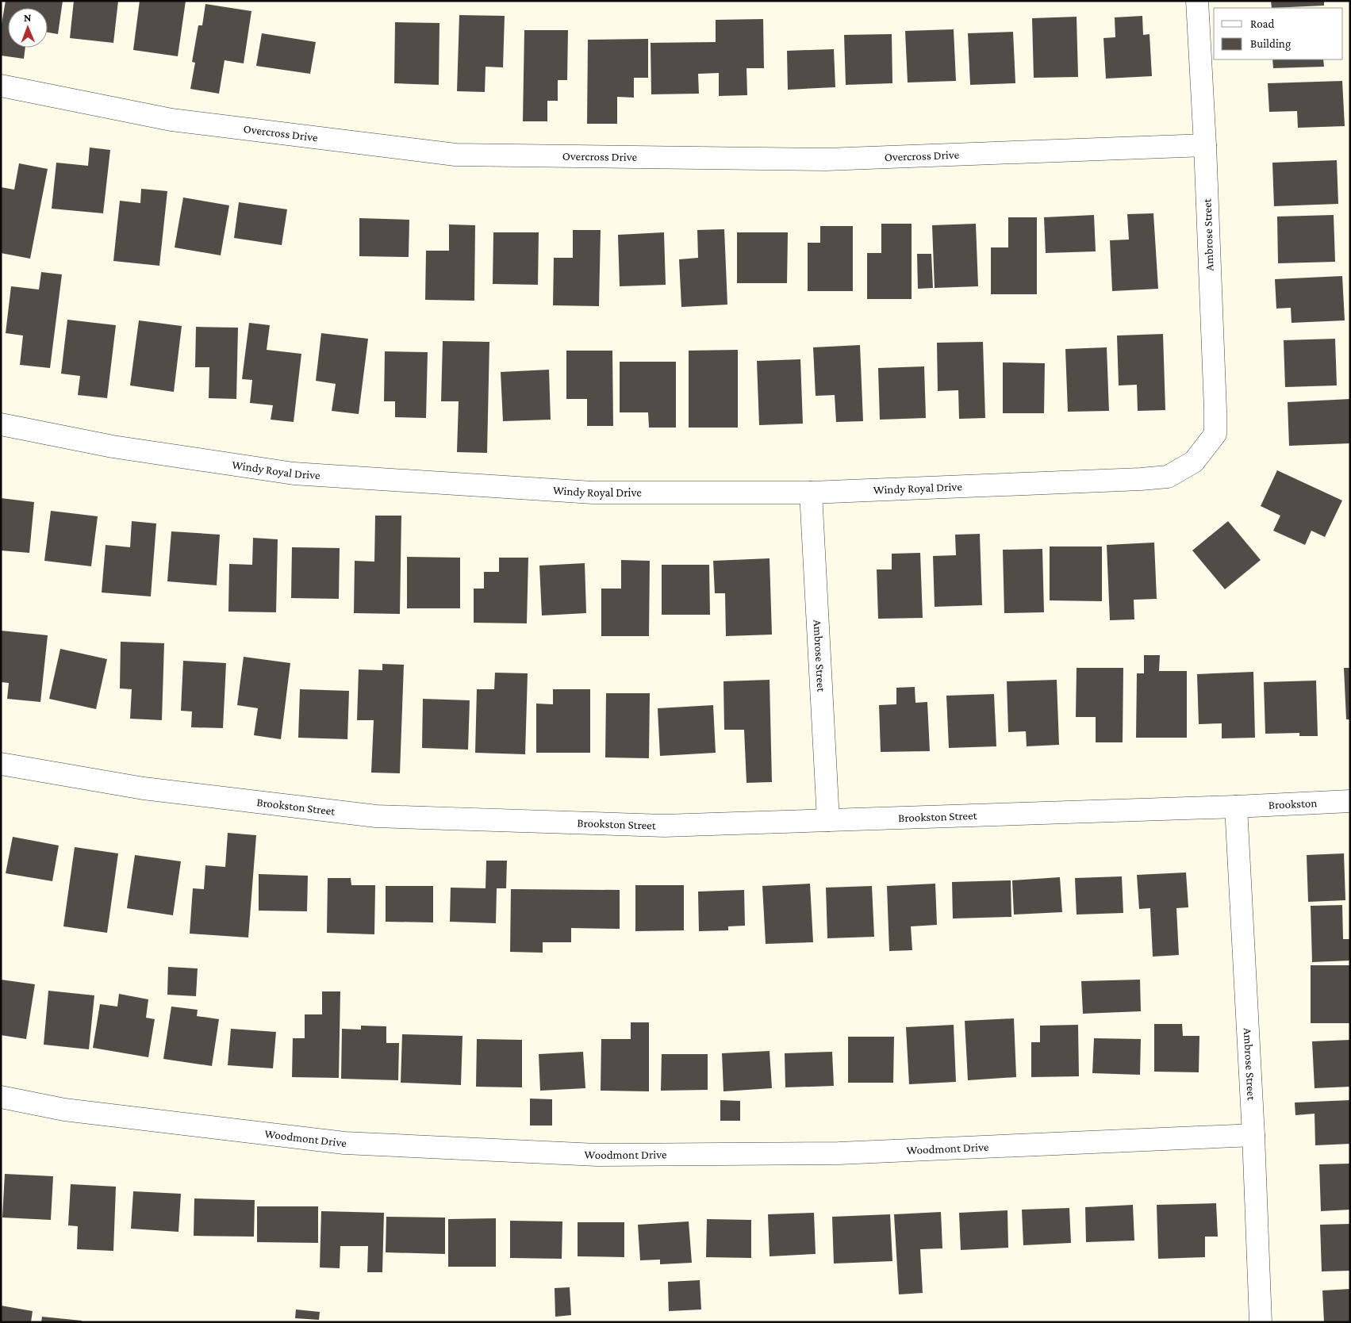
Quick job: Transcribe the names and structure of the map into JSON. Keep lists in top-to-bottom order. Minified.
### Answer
{"streets":{"street":["Overcross Drive","Ambrose Street","Windy Royal Drive","Brookston","Brookston Street","Woodmont Drive"]},"crossings":[["Overcross Drive","Ambrose Street"],["Ambrose Street","Windy Royal Drive"],["Ambrose Street","Brookston"],["Ambrose Street","Brookston Street"],["Ambrose Street","Woodmont Drive"],["Brookston","Brookston Street"]],"legend":["Road","Building"],"north":"top"}
